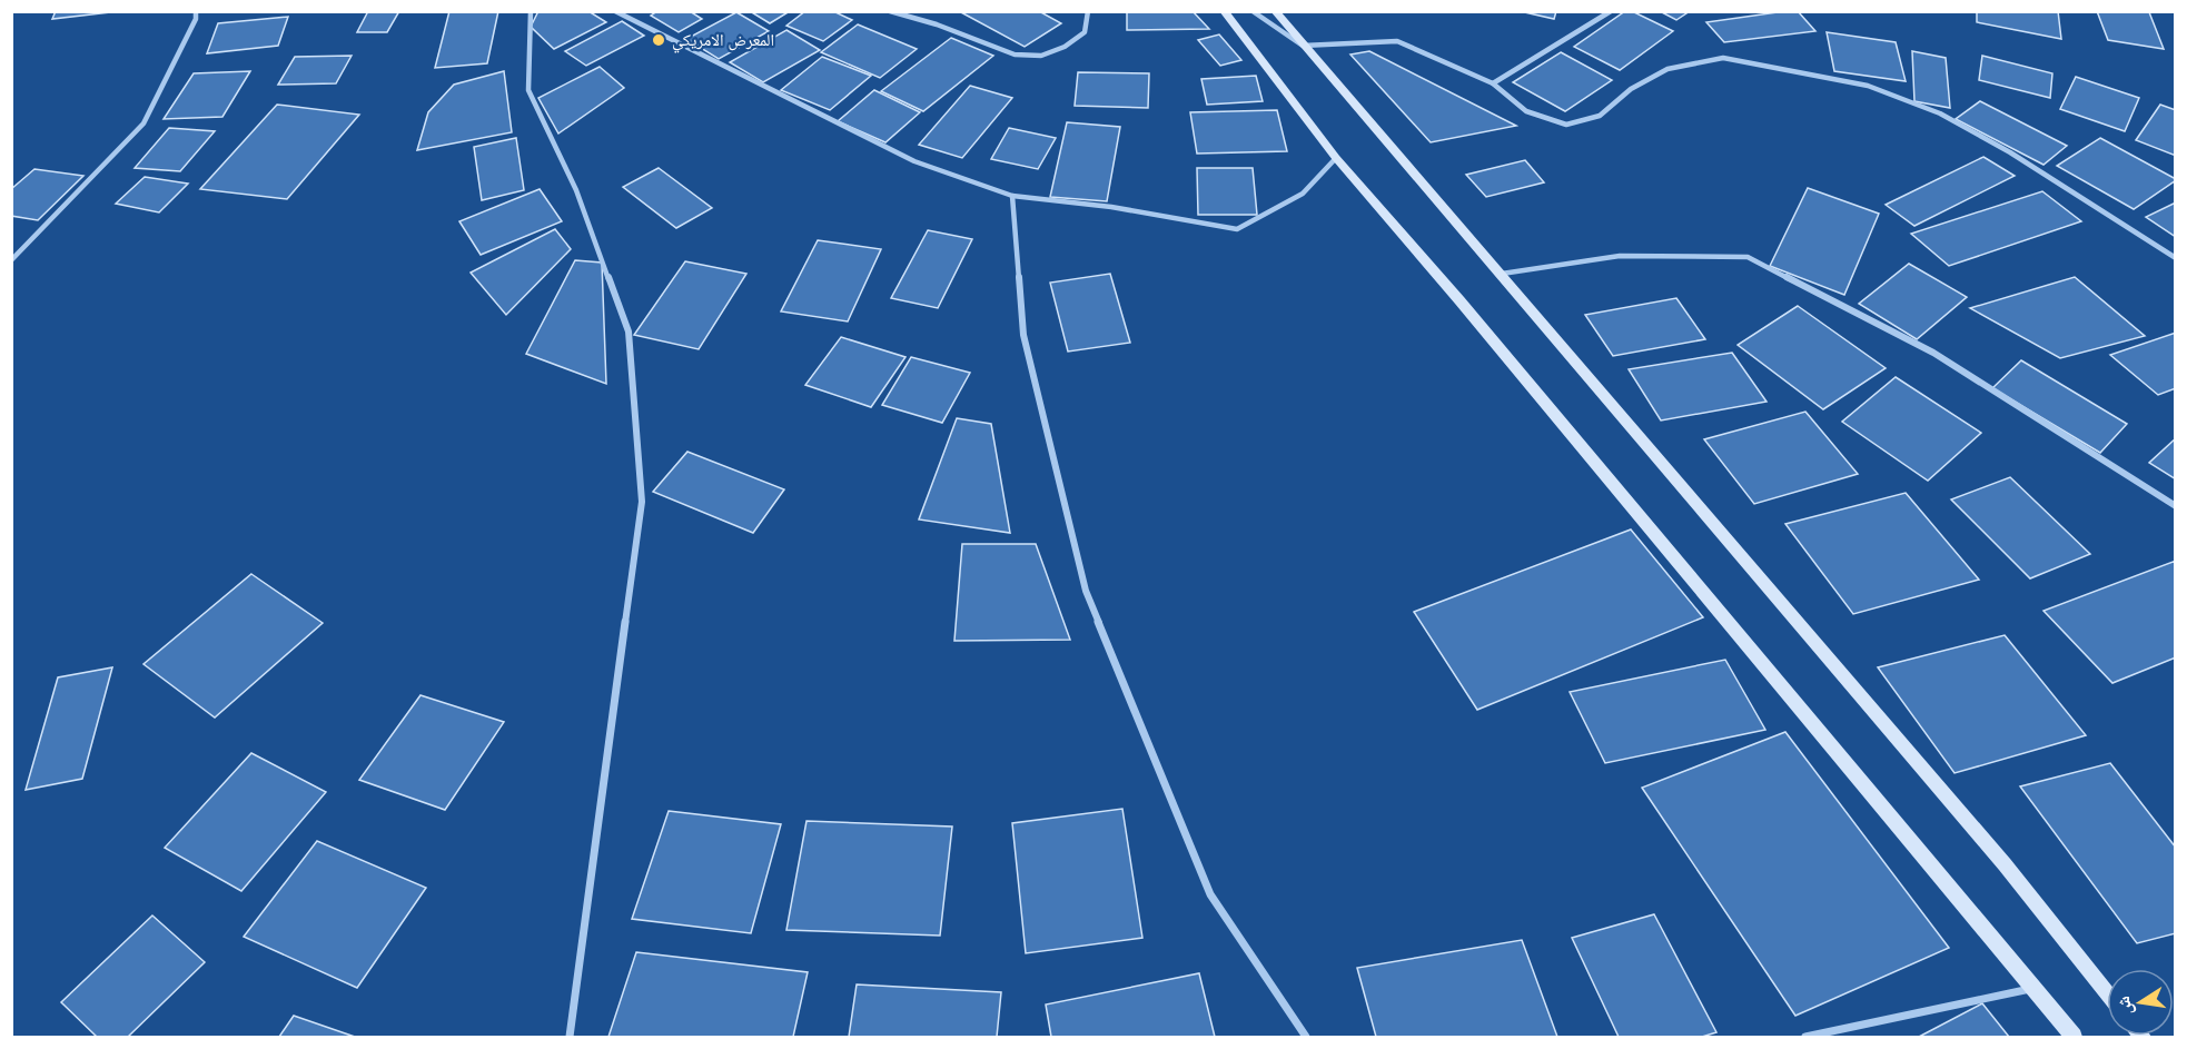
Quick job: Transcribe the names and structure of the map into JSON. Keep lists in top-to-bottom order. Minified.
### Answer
{"places":["المعرض الامريكي"],"north":"left"}
